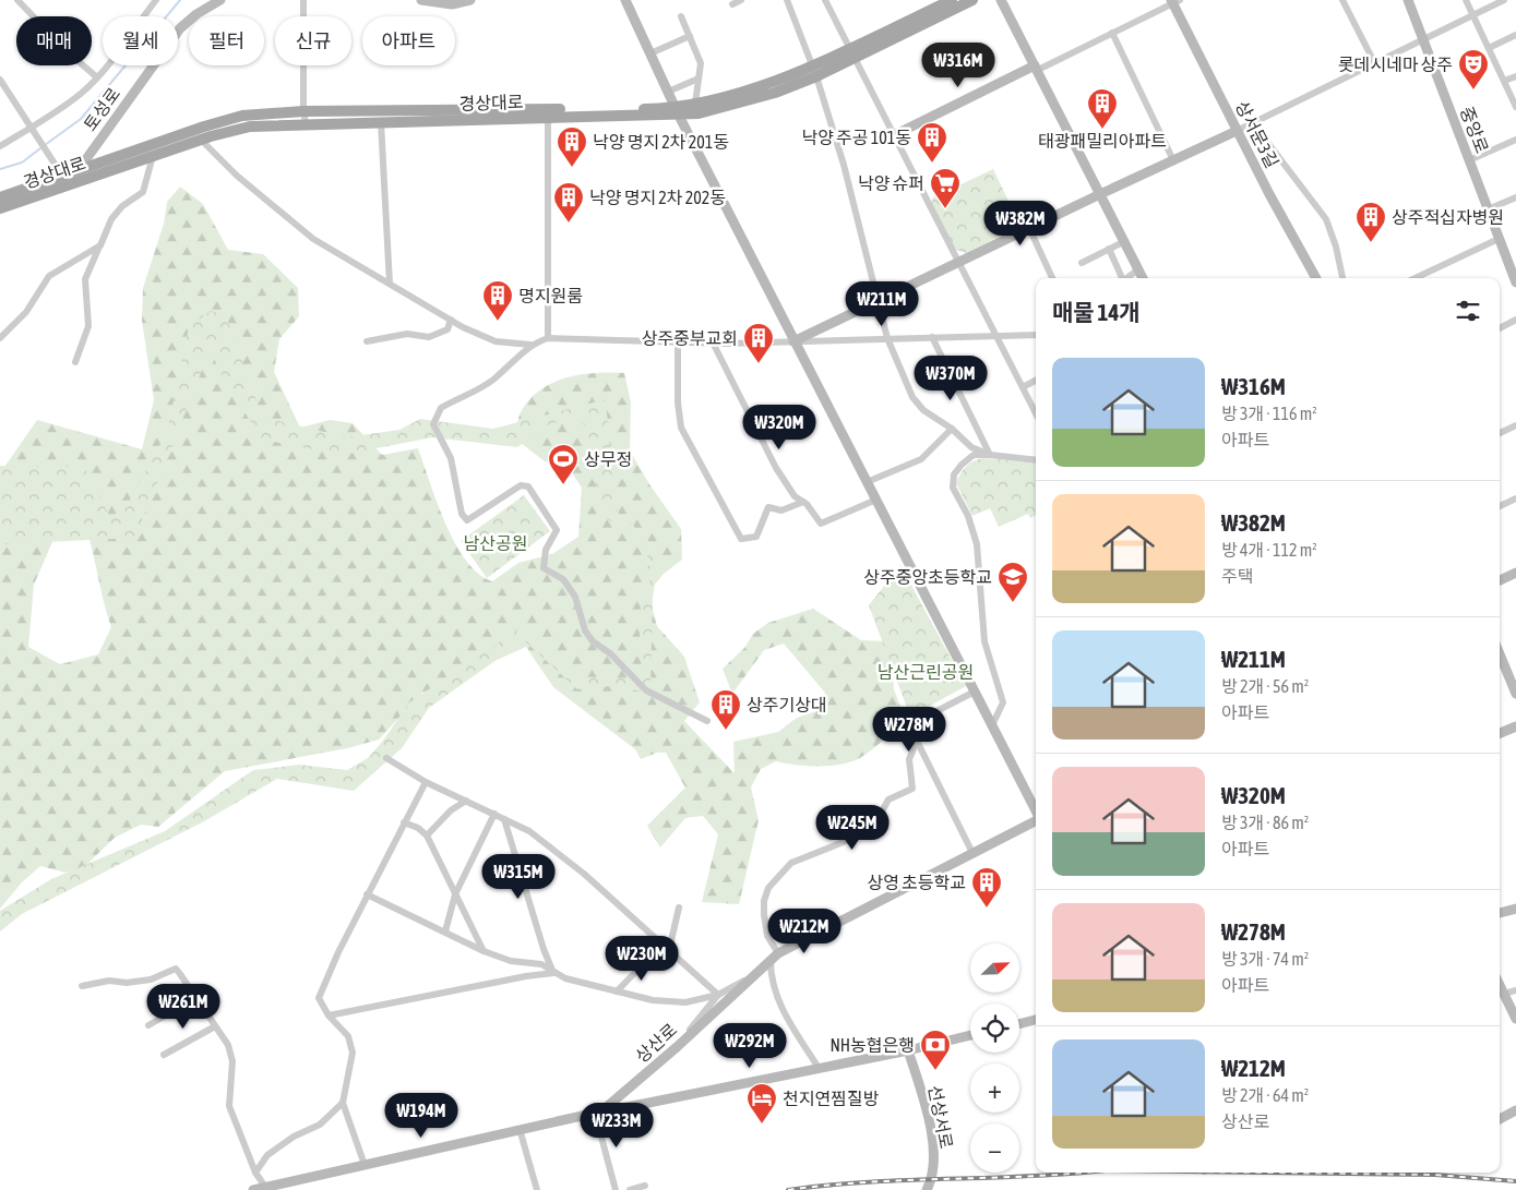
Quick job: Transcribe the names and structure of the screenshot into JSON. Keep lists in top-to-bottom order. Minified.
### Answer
{"streets":{"main road":["경상대로"],"street":["토성로","중앙로","상서문3길","상산로","선상서로"]},"crossings":[["경상대로","토성로"]],"parks":["남산공원","남산근린공원"],"places":{"theatre":["롯데시네마 상주"],"building":["태광패밀리아파트","낙양 주공 101동","낙양 명지 2차 201동","낙양 명지 2차 202동","상주적십자병원","명지원룸","상주중부교회","상주기상대","상영 초등학교"],"supermarket":["낙양 슈퍼"],"sports":["상무정"],"school or university":["상주중앙초등학교"],"bank":["NH농협은행"],"hotel":["천지연찜질방"]},"north":"top right","page":{"chip":["매매","월세","필터","신규","아파트"],"price":["₩316M","₩382M","₩211M","₩370M","₩320M","₩278M","₩245M","₩315M","₩212M","₩230M","₩261M","₩292M","₩194M","₩233M"],"heading":"매물 14개","list":[{"name":"₩316M","note":"방 3개 · 116 m² · 아파트"},{"name":"₩382M","note":"방 4개 · 112 m² · 주택"},{"name":"₩211M","note":"방 2개 · 56 m² · 아파트"},{"name":"₩320M","note":"방 3개 · 86 m² · 아파트"},{"name":"₩278M","note":"방 3개 · 74 m² · 아파트"},{"name":"₩212M","note":"방 2개 · 64 m² · 상산로"}],"map_buttons":["+","−"]}}
